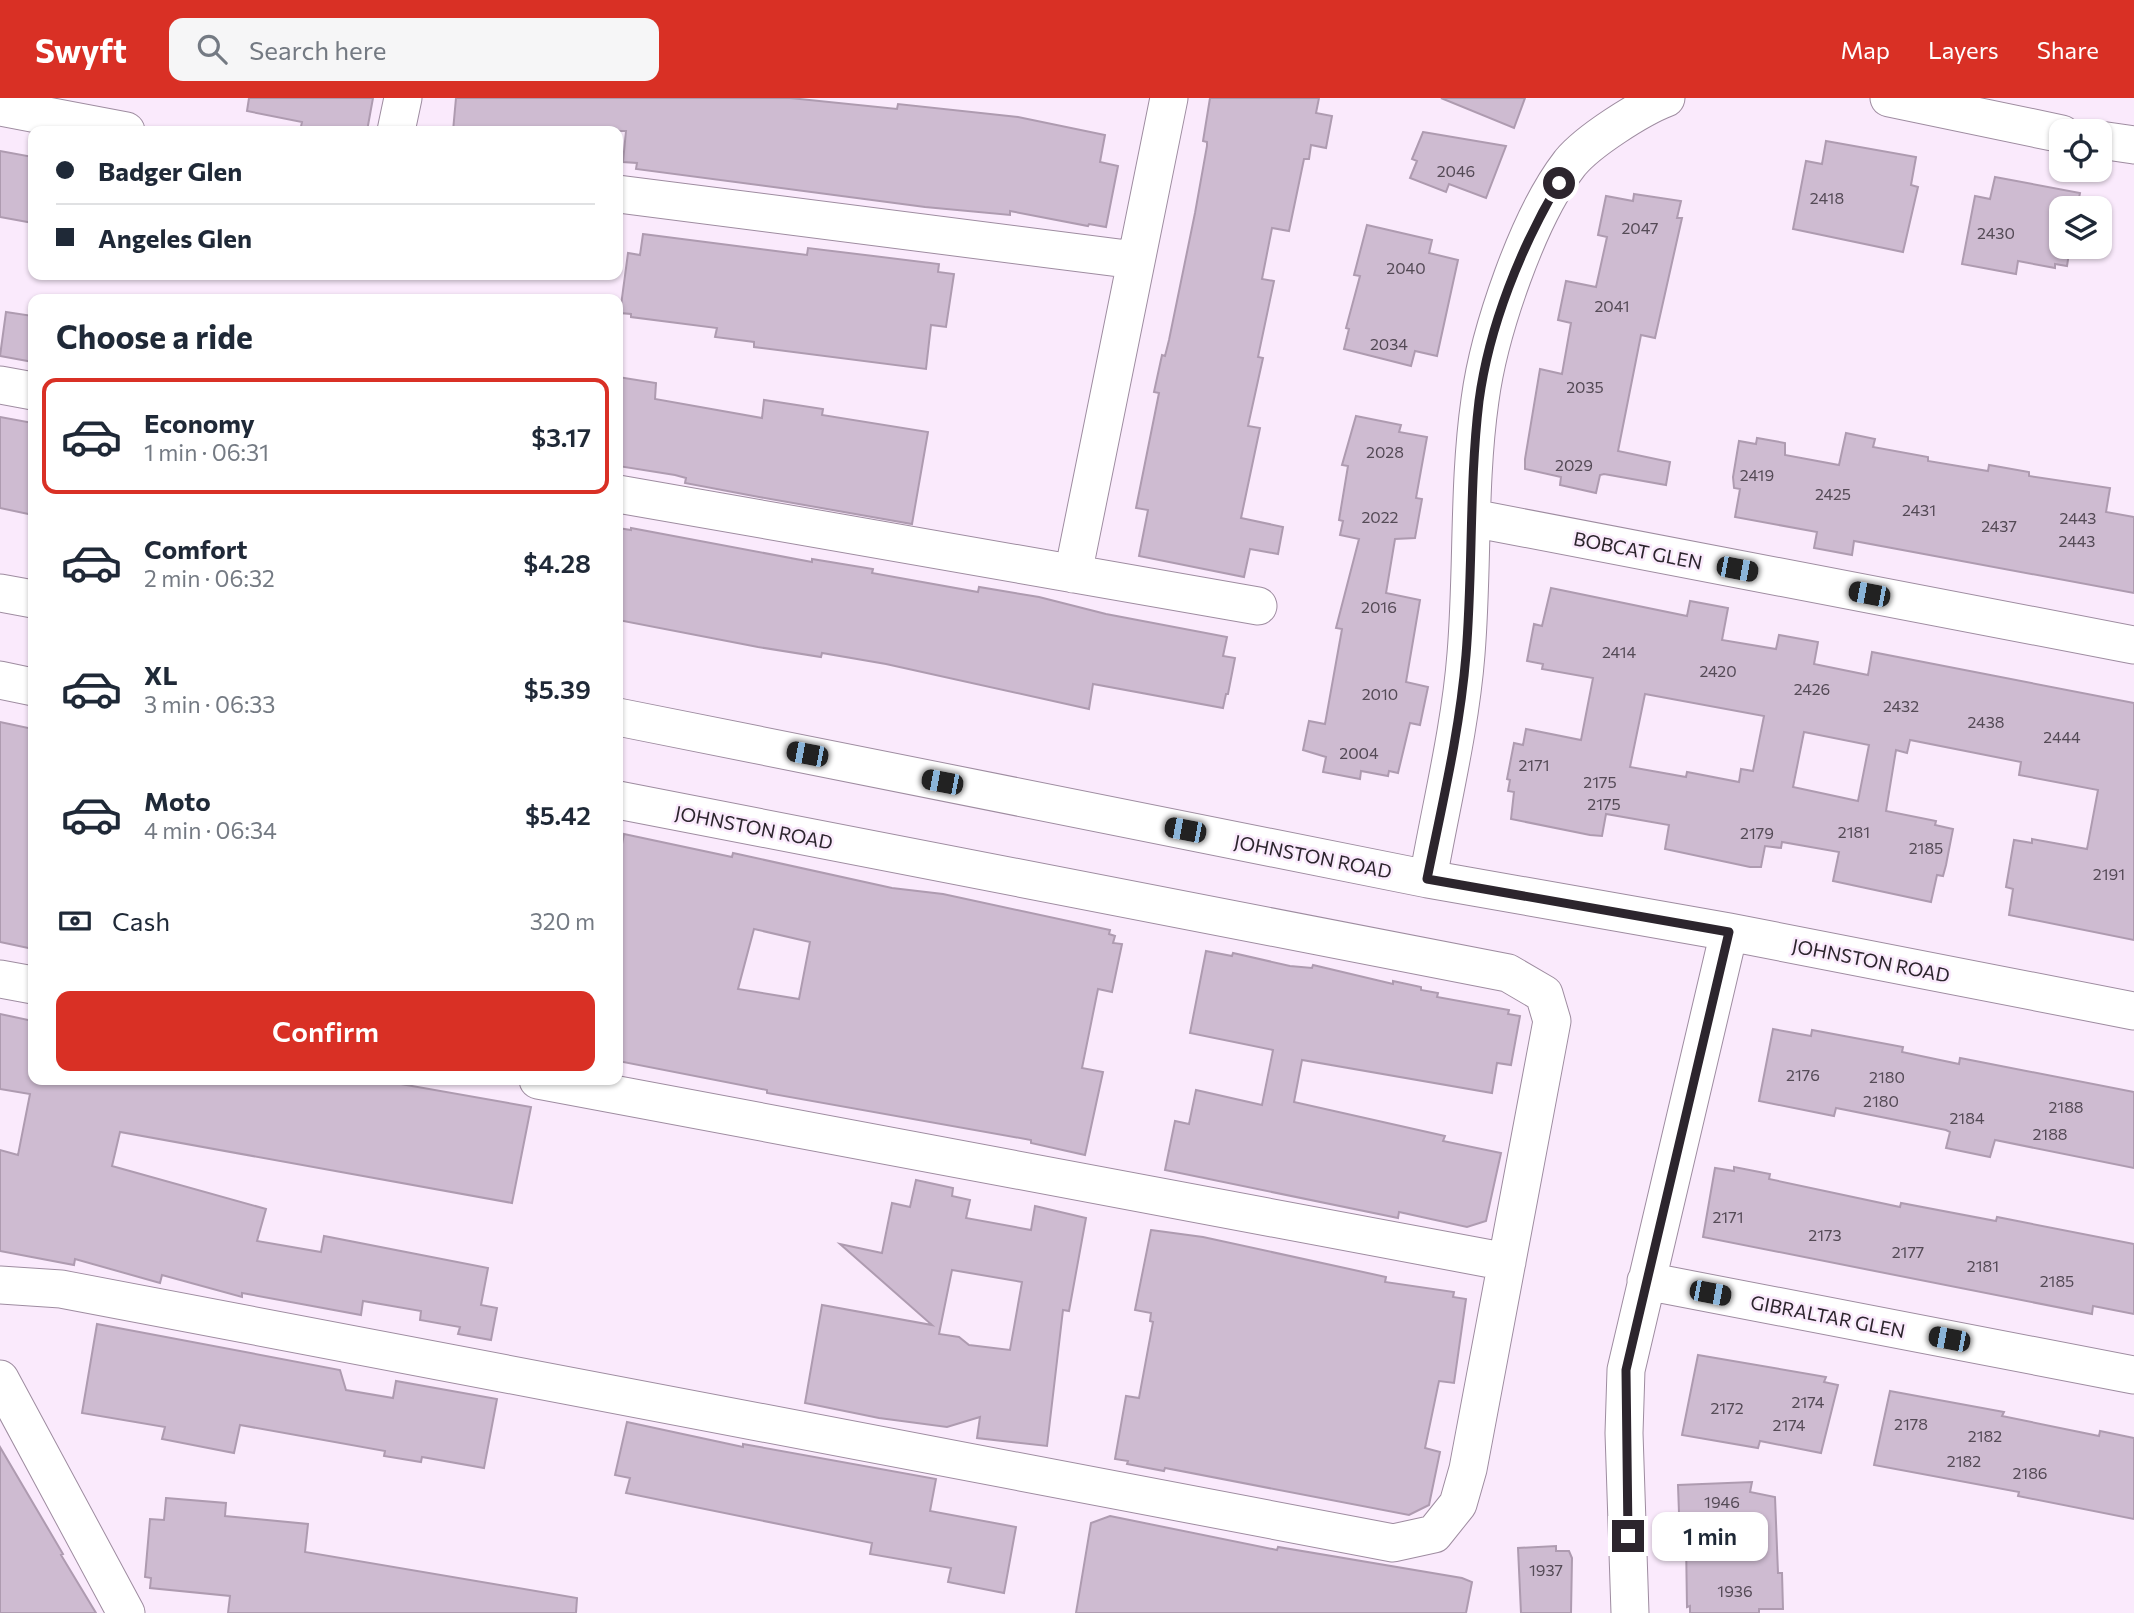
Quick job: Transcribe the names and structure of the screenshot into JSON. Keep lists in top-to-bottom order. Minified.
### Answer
{"streets":{"street":["BOBCAT GLEN","JOHNSTON ROAD","GIBRALTAR GLEN"]},"house_numbers":["2046","2418","2047","2430","2040","2041","2034","2035","2028","2029","2419","2425","2431","2022","2443","2437","2443","2016","2414","2420","2426","2010","2432","2438","2444","2004","2171","2175","2175","2181","2179","2185","2191","2176","2180","2180","2188","2184","2188","2171","2173","2177","2181","2185","2174","2172","2178","2174","2182","2182","2186","1946","1937","1936"],"page":{"header":"Swyft","search":"Search here","nav":["Map","Layers","Share"],"banner":["Badger Glen","Angeles Glen"],"heading":"Choose a ride","list":[{"name":"Economy","note":"1 min · 06:31","value":"$3.17"},{"name":"Comfort","note":"2 min · 06:32","value":"$4.28"},{"name":"XL","note":"3 min · 06:33","value":"$5.39"},{"name":"Moto","note":"4 min · 06:34","value":"$5.42"}],"pay":["Cash","320 m"],"buttons":"Confirm","bubble":"1 min"}}
